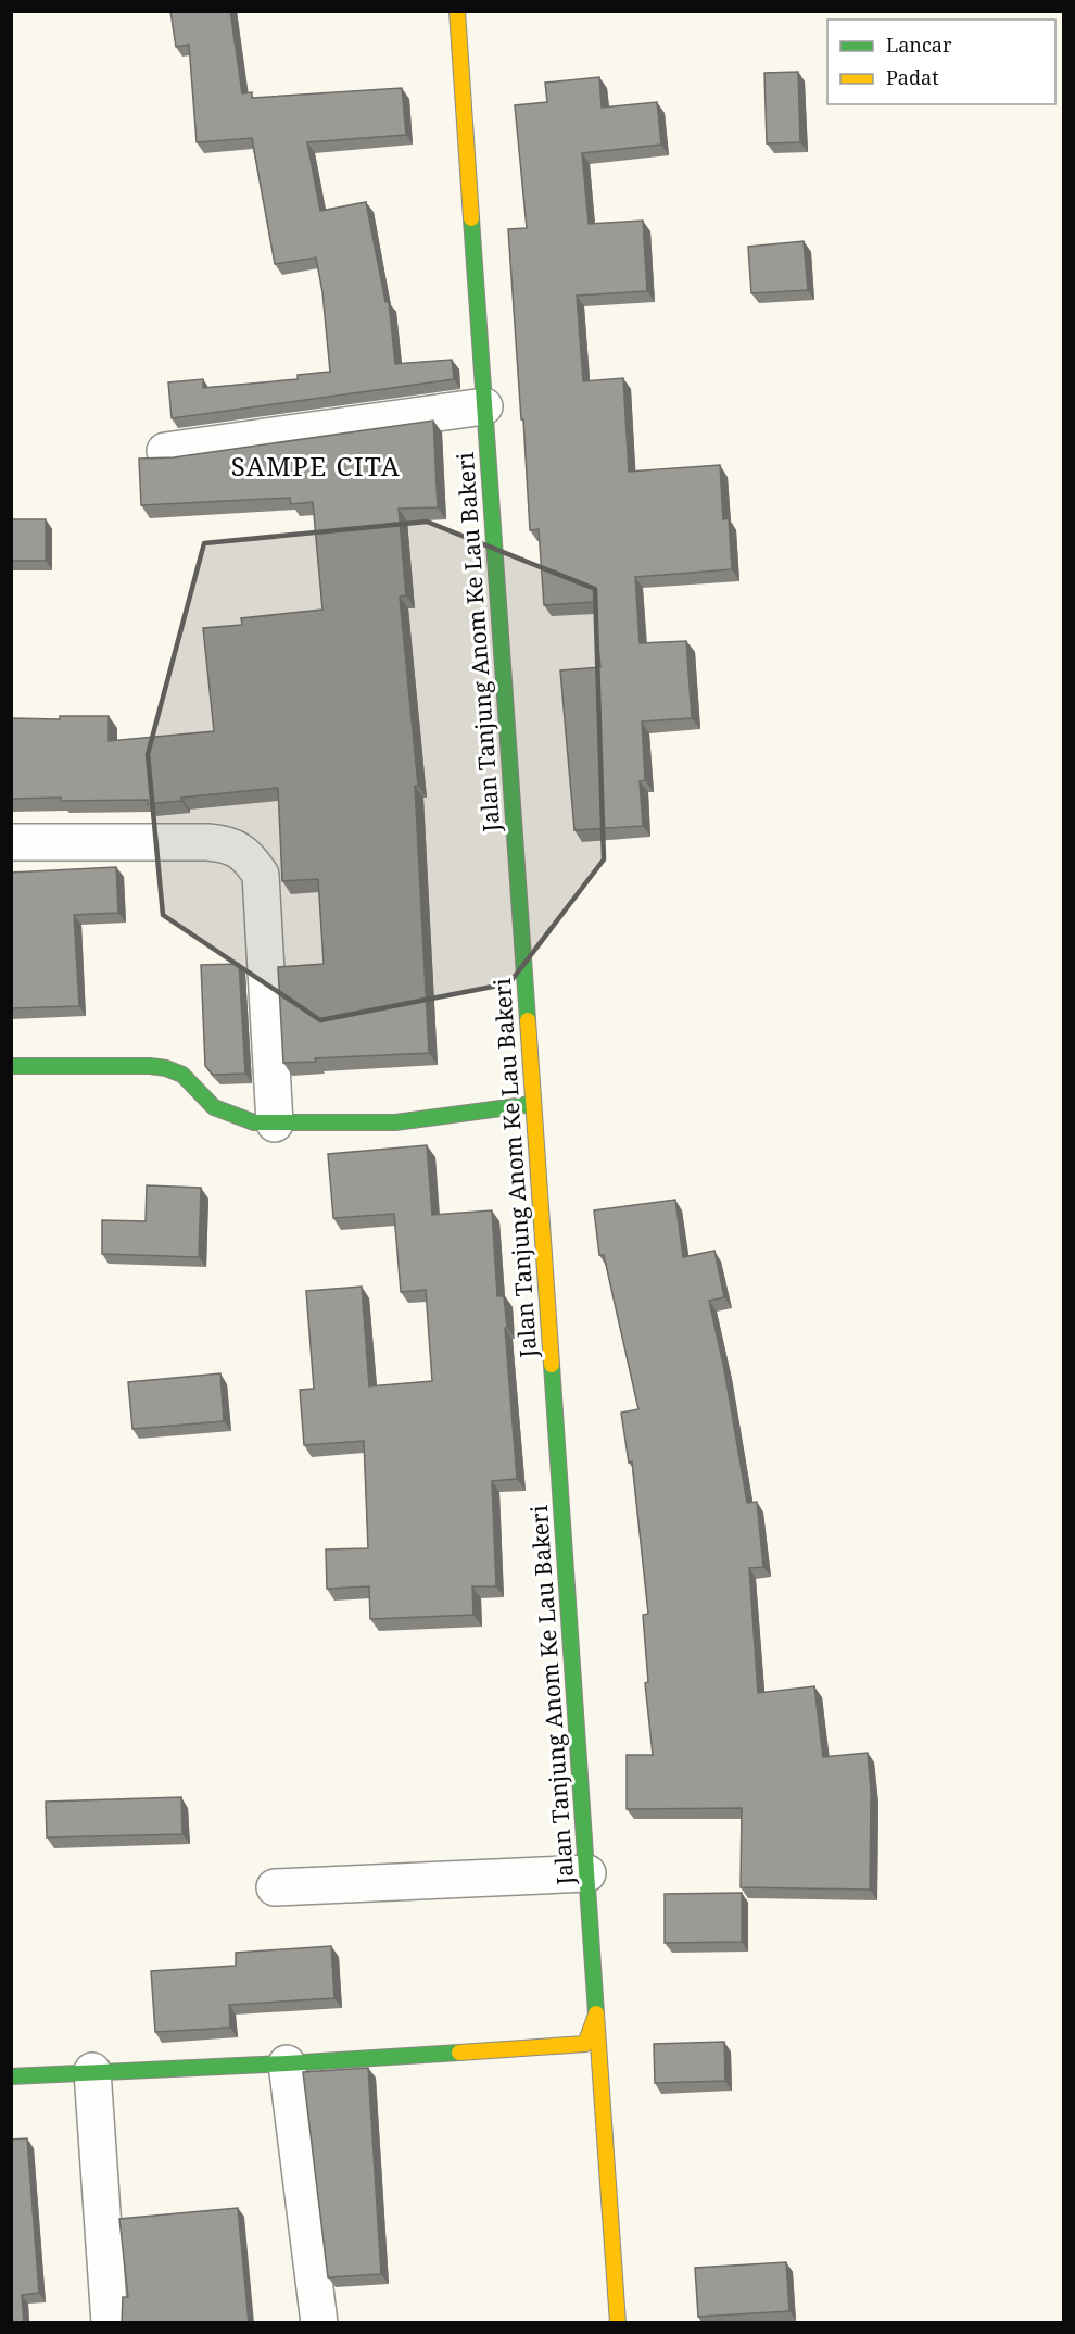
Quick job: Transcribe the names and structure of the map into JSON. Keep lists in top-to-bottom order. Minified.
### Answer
{"streets":{"main road":["Jalan Tanjung Anom Ke Lau Bakeri"]},"districts":["SAMPE CITA"],"legend":["Lancar","Padat"]}
